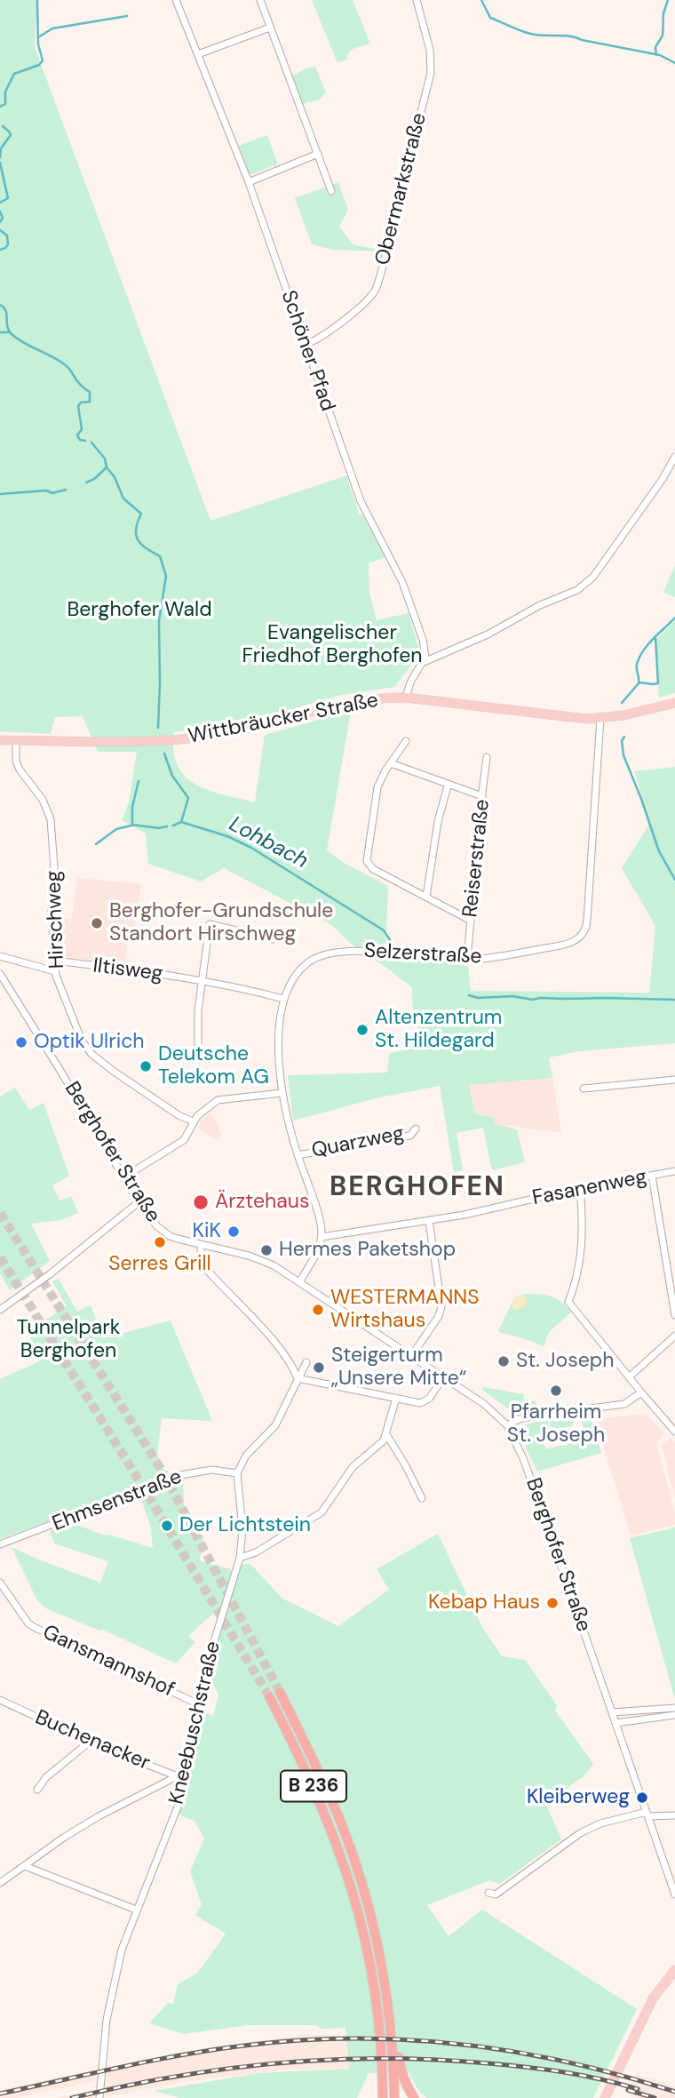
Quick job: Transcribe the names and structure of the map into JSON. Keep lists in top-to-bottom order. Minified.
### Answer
{"streets":{"highway":["B 236"],"main road":["Wittbräucker Straße"],"street":["Obermarkstraße","Schöner Pfad","Reiserstraße","Hirschweg","Selzerstraße","Iltisweg","Quarzweg","Berghofer Straße","Fasanenweg","Ehmsenstraße","Gansmannshof","Kneebuschstraße","Buchenacker"]},"crossings":[["Obermarkstraße","Schöner Pfad"],["Wittbräucker Straße","Hirschweg"],["Wittbräucker Straße","Selzerstraße"],["Reiserstraße","Selzerstraße"],["Hirschweg","Iltisweg"],["Selzerstraße","Iltisweg"],["Selzerstraße","Quarzweg"],["Selzerstraße","Fasanenweg"],["Ehmsenstraße","Kneebuschstraße"],["Gansmannshof","Kneebuschstraße"],["Kneebuschstraße","Buchenacker"]],"districts":["BERGHOFEN"],"water":["Lohbach"],"parks":["Berghofer Wald","Evangelischer Friedhof Berghofen","Tunnelpark Berghofen"],"places":["Berghofer-Grundschule Standort Hirschweg","Altenzentrum St. Hildegard","Optik Ulrich","Deutsche Telekom AG","Ärztehaus","KiK","Serres Grill","Hermes Paketshop","WESTERMANNS Wirtshaus","St. Joseph","Steigerturm „Unsere Mitte“","Pfarrheim St. Joseph","Der Lichtstein","Kebap Haus","Kleiberweg"]}
